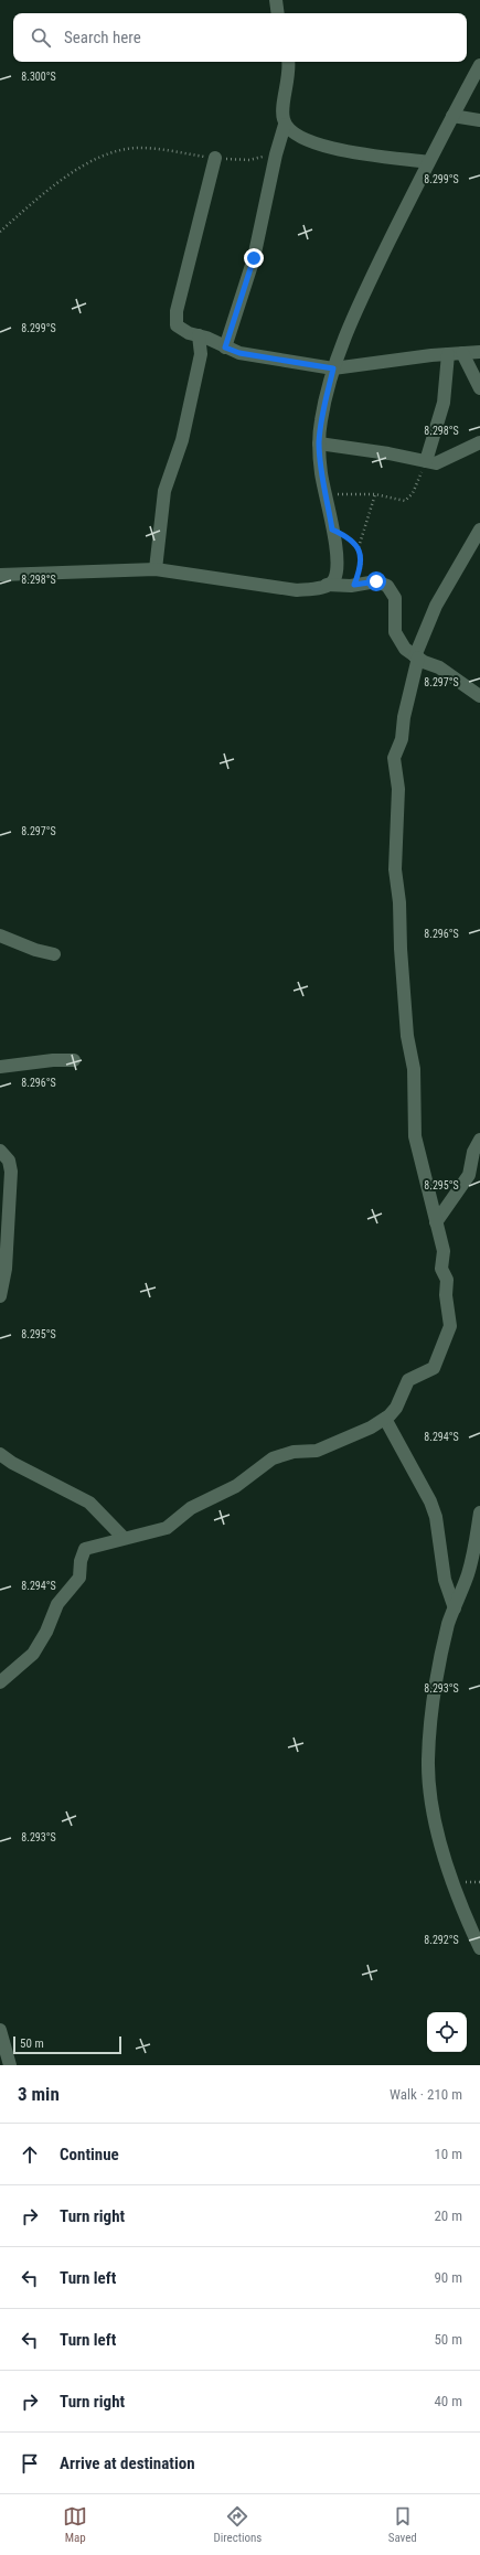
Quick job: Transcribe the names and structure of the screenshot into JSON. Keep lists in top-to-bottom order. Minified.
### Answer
{"scale_bar":"50 m","page":{"search":"Search here","scale":"50 m","heading":["3 min","Walk · 210 m"],"list":[["Continue","10 m"],["Turn right","20 m"],["Turn left","90 m"],["Turn left","50 m"],["Turn right","40 m"],"Arrive at destination"],"nav":["Map","Directions","Saved"]},"coordinates":["8.300°S","8.299°S","8.298°S","8.297°S","8.296°S","8.295°S","8.294°S","8.293°S","8.292°S"]}
